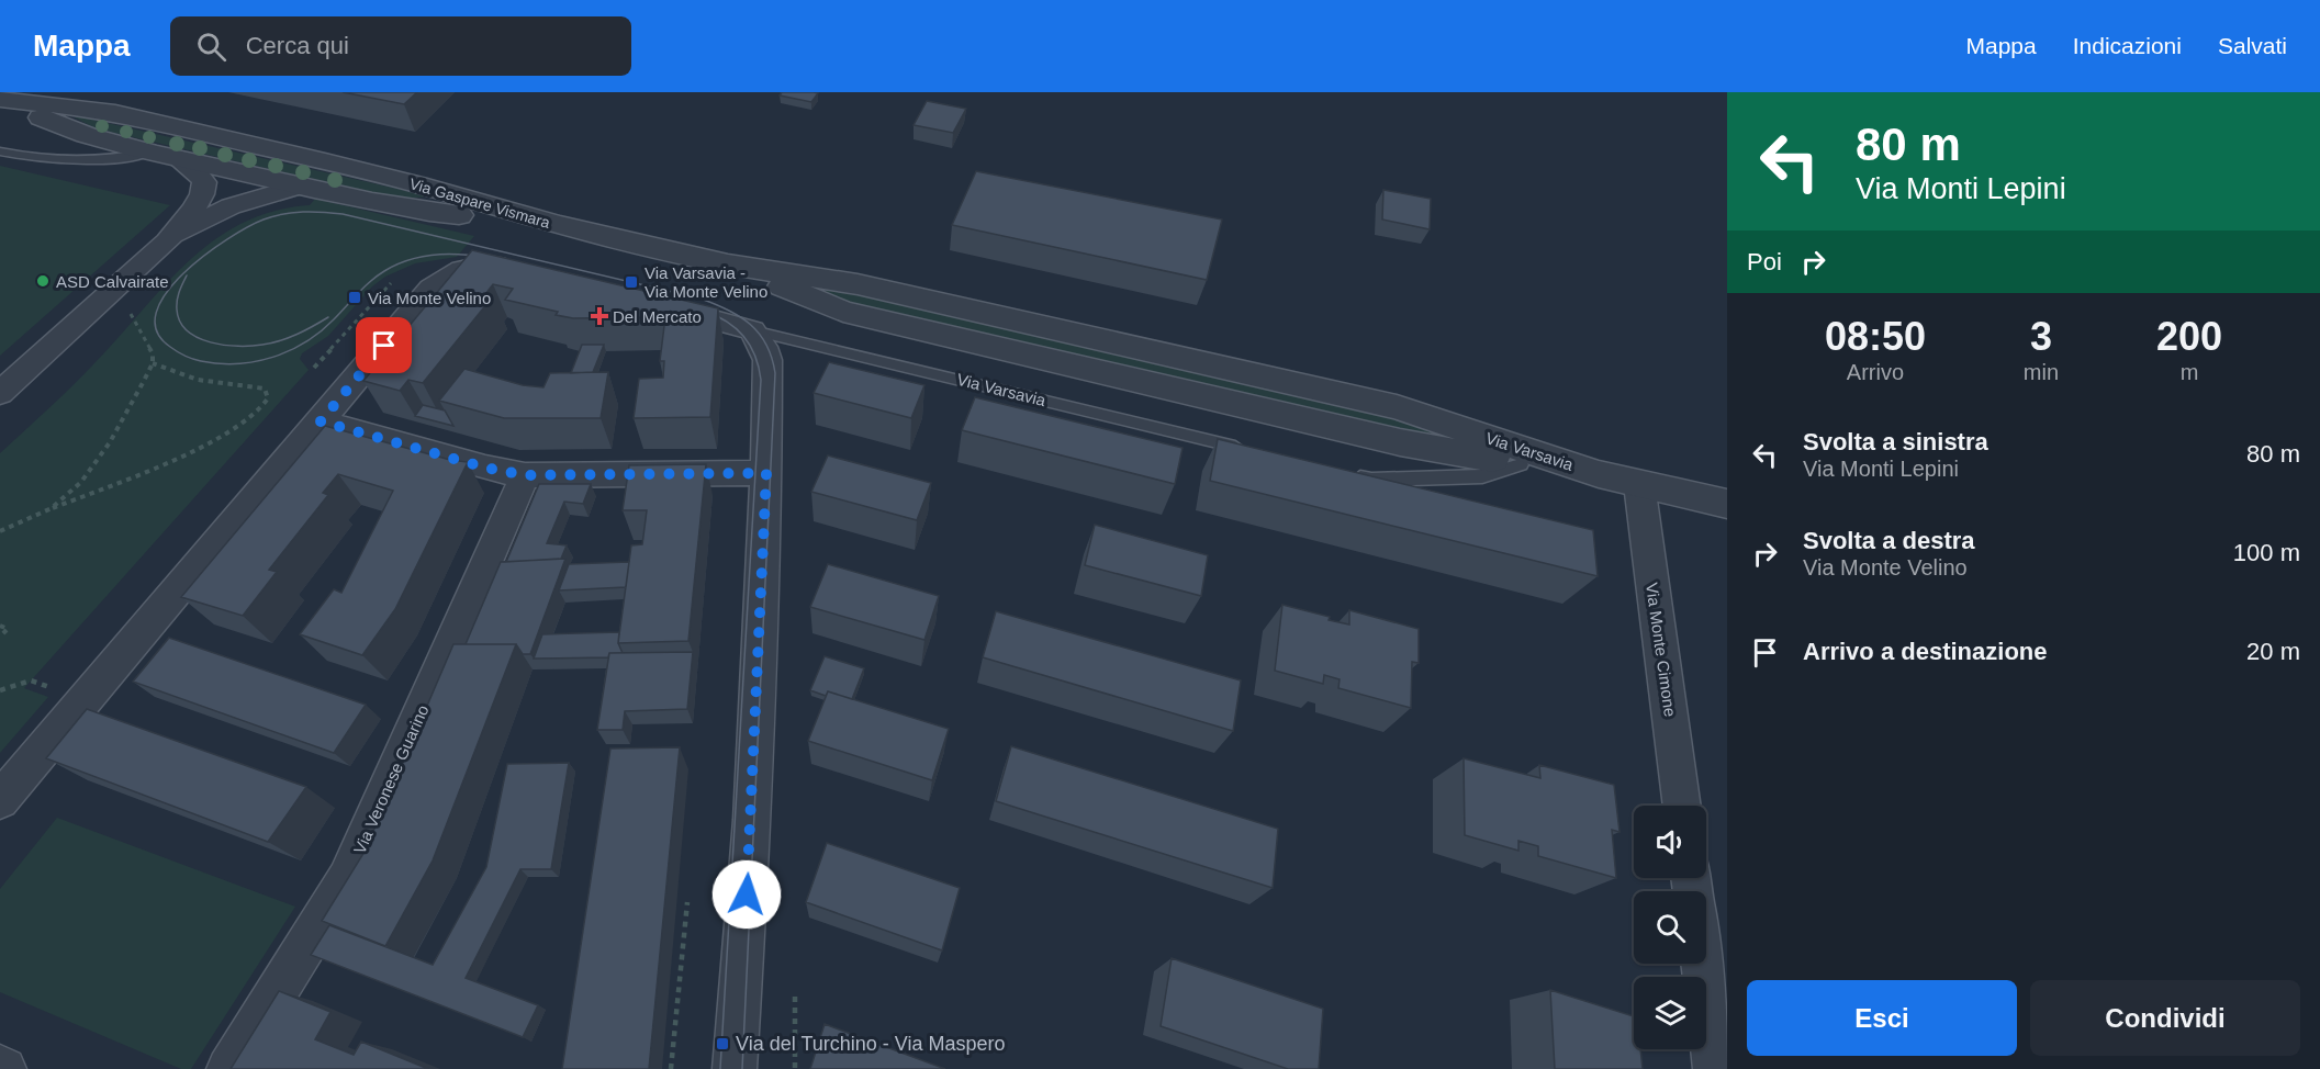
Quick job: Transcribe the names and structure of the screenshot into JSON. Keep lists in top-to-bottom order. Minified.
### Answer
{"streets":{"street":["Via Gaspare Vismara","Via Varsavia","Via Monte Cimone","Via Veronese Guarino"]},"crossings":[["Via Gaspare Vismara","Via Varsavia"],["Via Varsavia","Via Monte Cimone"]],"places":{"other":["ASD Calvairate"],"transit":["Via Varsavia - Via Monte Velino","Via Monte Velino","Via del Turchino - Via Maspero"],"health":["Del Mercato"]},"page":{"header":"Mappa","search":"Cerca qui","nav":["Mappa","Indicazioni","Salvati"],"turn":["80 m","Via Monti Lepini"],"then":"Poi","eta":["08:50","Arrivo","3","min","200","m"],"list":[{"name":"Svolta a sinistra","note":"Via Monti Lepini","value":"80 m"},{"name":"Svolta a destra","note":"Via Monte Velino","value":"100 m"},{"name":"Arrivo a destinazione","value":"20 m"}],"buttons":["Esci","Condividi"]}}
